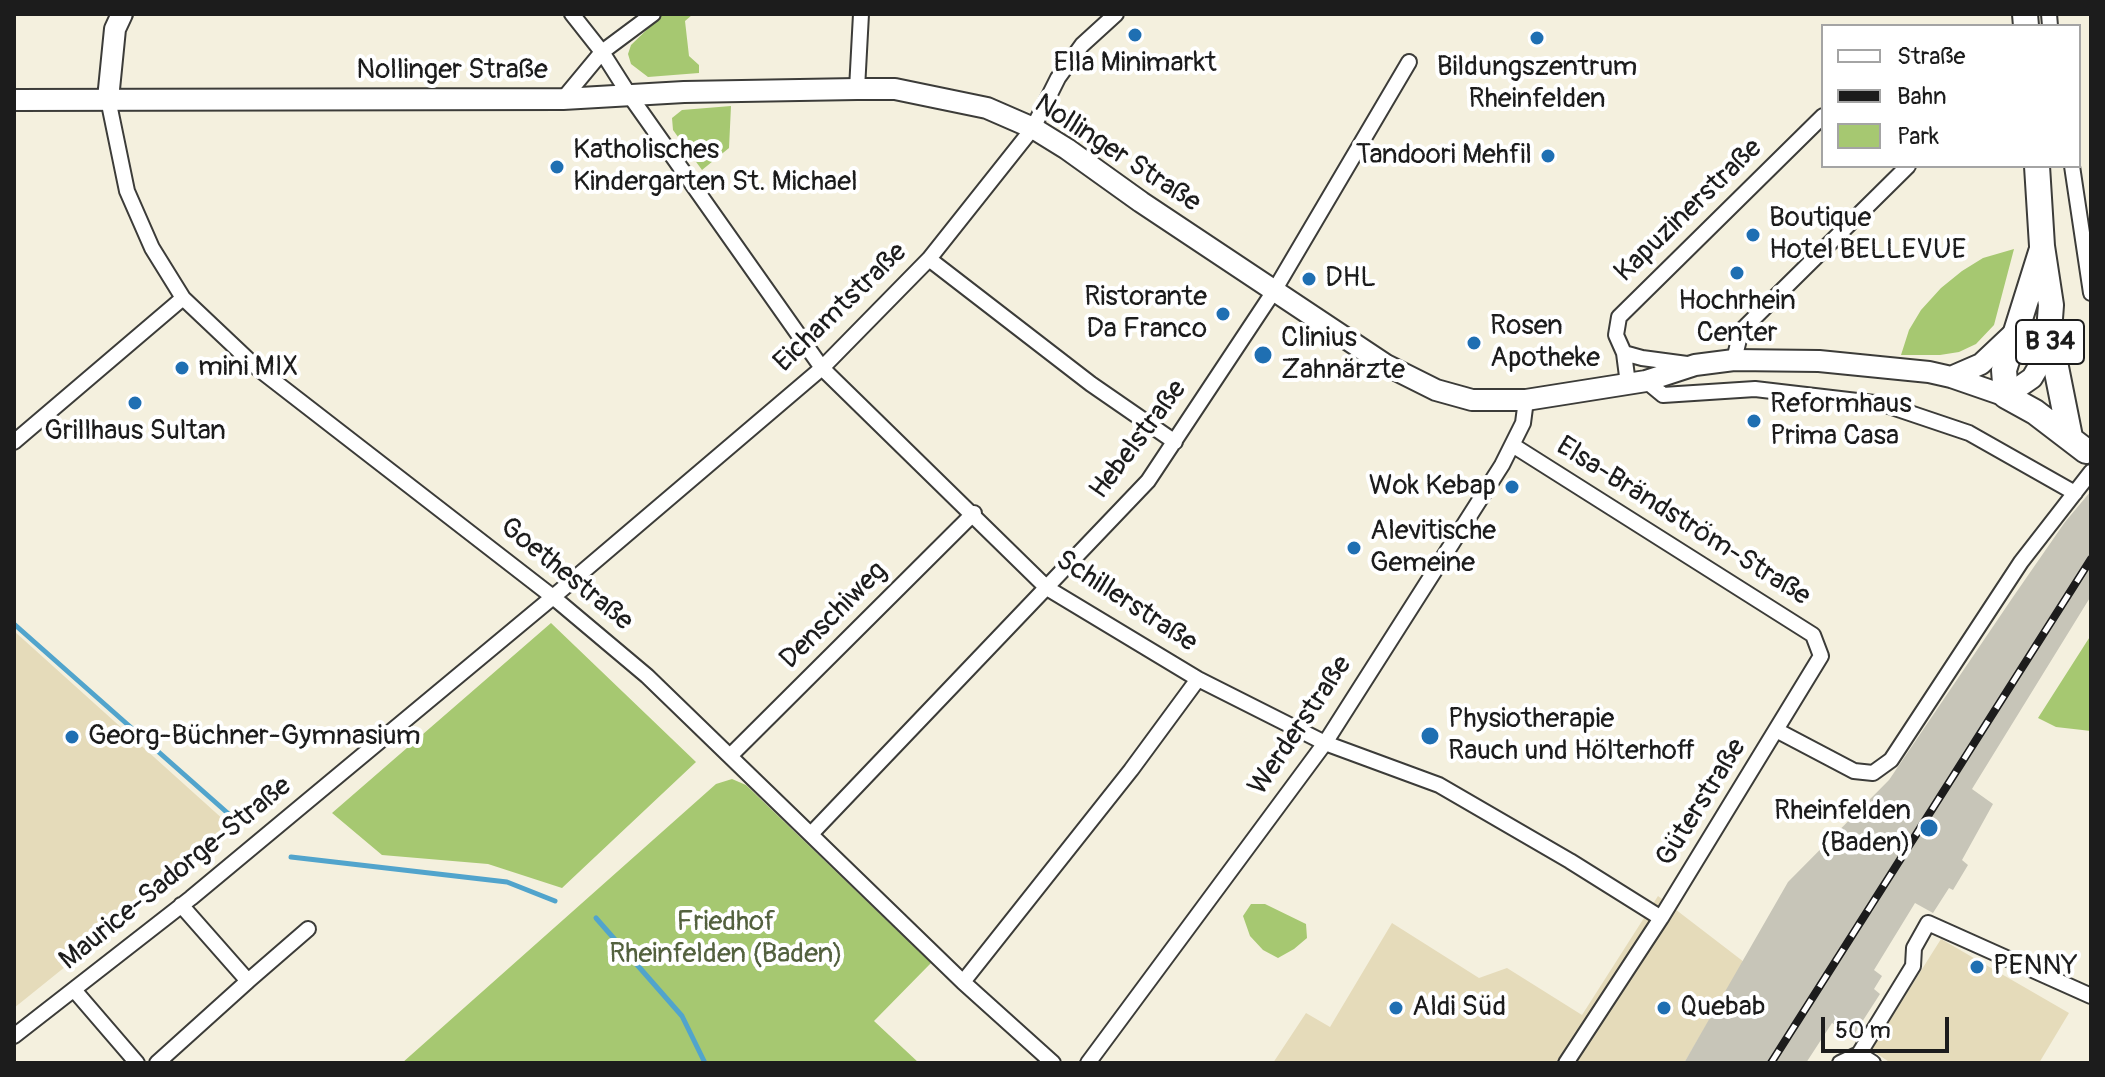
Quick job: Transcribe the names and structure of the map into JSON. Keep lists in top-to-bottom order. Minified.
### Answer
{"streets":{"main road":["Nollinger Straße","B 34"],"street":["Kapuzinerstraße","Eichamtstraße","Hebelstraße","Elsa-Brändström-Straße","Goethestraße","Schillerstraße","Denschiweg","Werderstraße","Güterstraße","Maurice-Sadorge-Straße"]},"crossings":[["Nollinger Straße","Kapuzinerstraße"],["Nollinger Straße","Eichamtstraße"],["Nollinger Straße","B 34"],["Nollinger Straße","Hebelstraße"],["Nollinger Straße","Goethestraße"],["Nollinger Straße","Schillerstraße"],["Nollinger Straße","Werderstraße"],["Eichamtstraße","Goethestraße"],["Eichamtstraße","Schillerstraße"],["Eichamtstraße","Maurice-Sadorge-Straße"],["B 34","Güterstraße"],["Hebelstraße","Goethestraße"],["Hebelstraße","Schillerstraße"],["Elsa-Brändström-Straße","Werderstraße"],["Elsa-Brändström-Straße","Güterstraße"],["Goethestraße","Denschiweg"],["Goethestraße","Maurice-Sadorge-Straße"],["Schillerstraße","Denschiweg"],["Schillerstraße","Werderstraße"],["Schillerstraße","Güterstraße"]],"parks":["Friedhof Rheinfelden (Baden)"],"places":["Ella Minimarkt","Bildungszentrum Rheinfelden","Tandoori Mehfil","Katholisches Kindergarten St. Michael","Boutique Hotel BELLEVUE","Hochrhein Center","DHL","Ristorante Da Franco","Rosen Apotheke","Clinius Zahnärzte","mini MIX","Grillhaus Sultan","Reformhaus Prima Casa","Wok Kebap","Alevitische Gemeine","Physiotherapie Rauch und Hölterhoff","Georg-Büchner-Gymnasium","Rheinfelden (Baden)","PENNY","Aldi Süd","Quebab"],"legend":["Straße","Bahn","Park"],"scale_bar":"50 m"}
